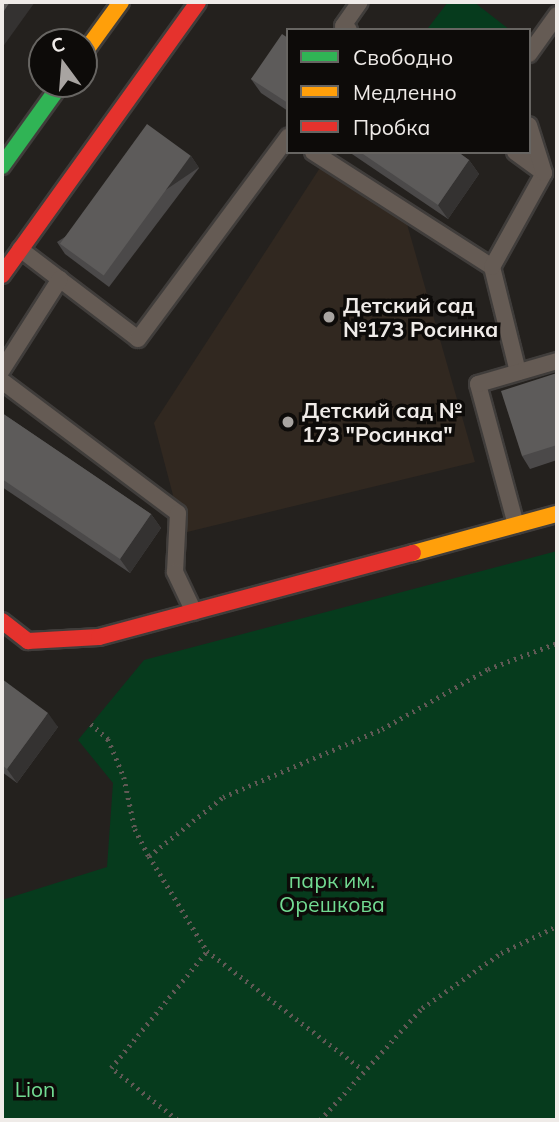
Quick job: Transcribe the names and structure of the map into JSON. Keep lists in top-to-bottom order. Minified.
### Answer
{"parks":["парк им. Орешкова","Lion"],"places":["Детский сад №173 Росинка","Детский сад № 173 \"Росинка\""],"legend":["Свободно","Медленно","Пробка"],"north":"top"}
